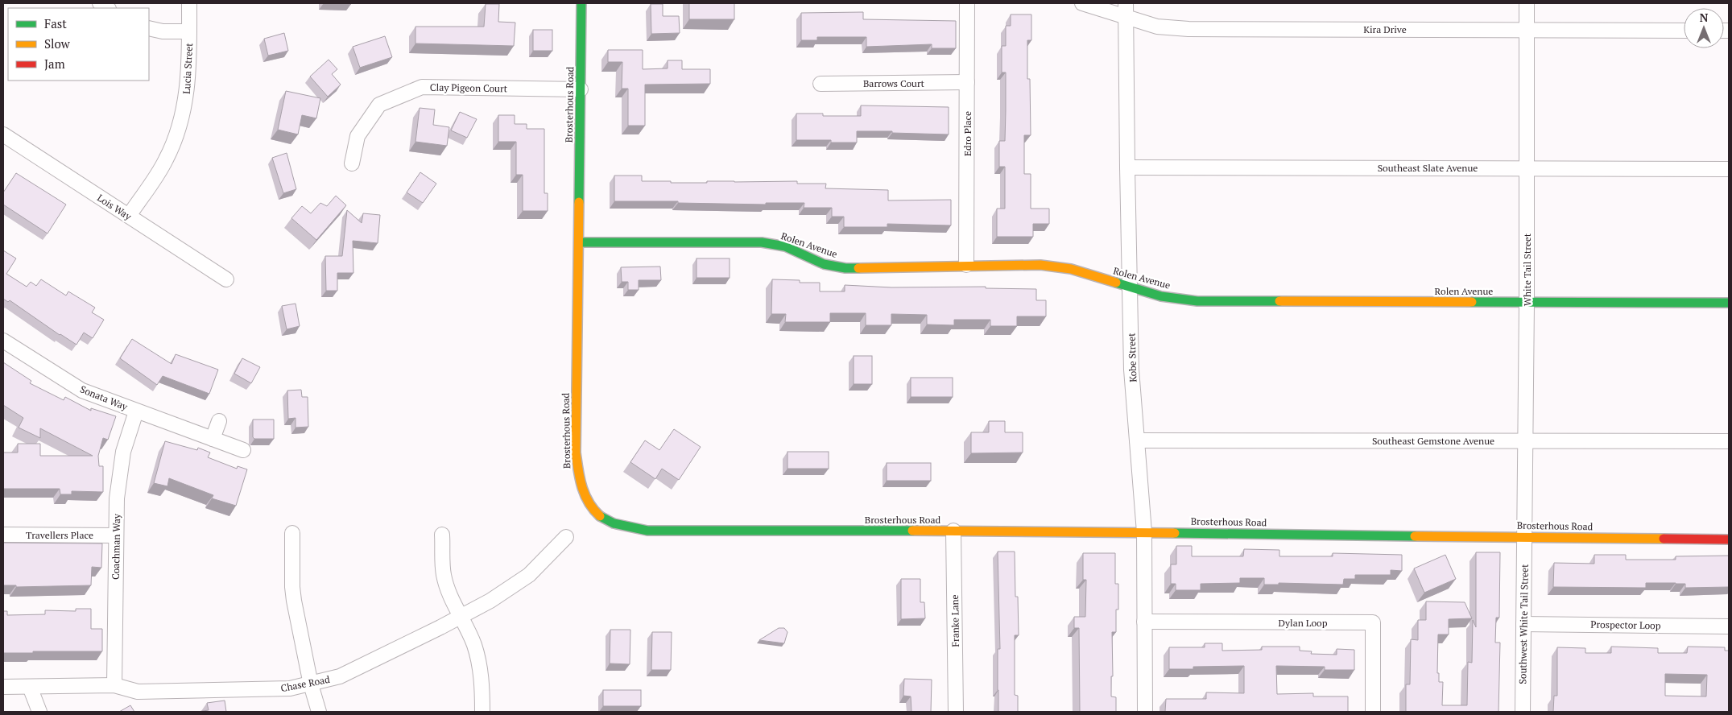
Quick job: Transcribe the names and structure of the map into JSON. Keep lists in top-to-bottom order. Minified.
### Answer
{"streets":{"street":["Kira Drive","Lucia Street","Barrows Court","Clay Pigeon Court","Brosterhous Road","Edro Place","Southeast Slate Avenue","Lois Way","Rolen Avenue","White Tail Street","Kobe Street","Sonata Way","Southeast Gemstone Avenue","Travellers Place","Coachman Way","Franke Lane","Dylan Loop","Southwest White Tail Street","Prospector Loop","Chase Road"]},"crossings":[["Kira Drive","White Tail Street"],["Kira Drive","Kobe Street"],["Lucia Street","Lois Way"],["Barrows Court","Edro Place"],["Clay Pigeon Court","Brosterhous Road"],["Brosterhous Road","Rolen Avenue"],["Brosterhous Road","White Tail Street"],["Brosterhous Road","Kobe Street"],["Brosterhous Road","Franke Lane"],["Brosterhous Road","Southwest White Tail Street"],["Edro Place","Rolen Avenue"],["Southeast Slate Avenue","White Tail Street"],["Southeast Slate Avenue","Kobe Street"],["Rolen Avenue","White Tail Street"],["Rolen Avenue","Kobe Street"],["White Tail Street","Southeast Gemstone Avenue"],["White Tail Street","Southwest White Tail Street"],["Kobe Street","Southeast Gemstone Avenue"],["Kobe Street","Dylan Loop"],["Sonata Way","Coachman Way"],["Travellers Place","Coachman Way"],["Coachman Way","Chase Road"],["Southwest White Tail Street","Prospector Loop"]],"legend":["Fast","Slow","Jam"],"north":"top"}
